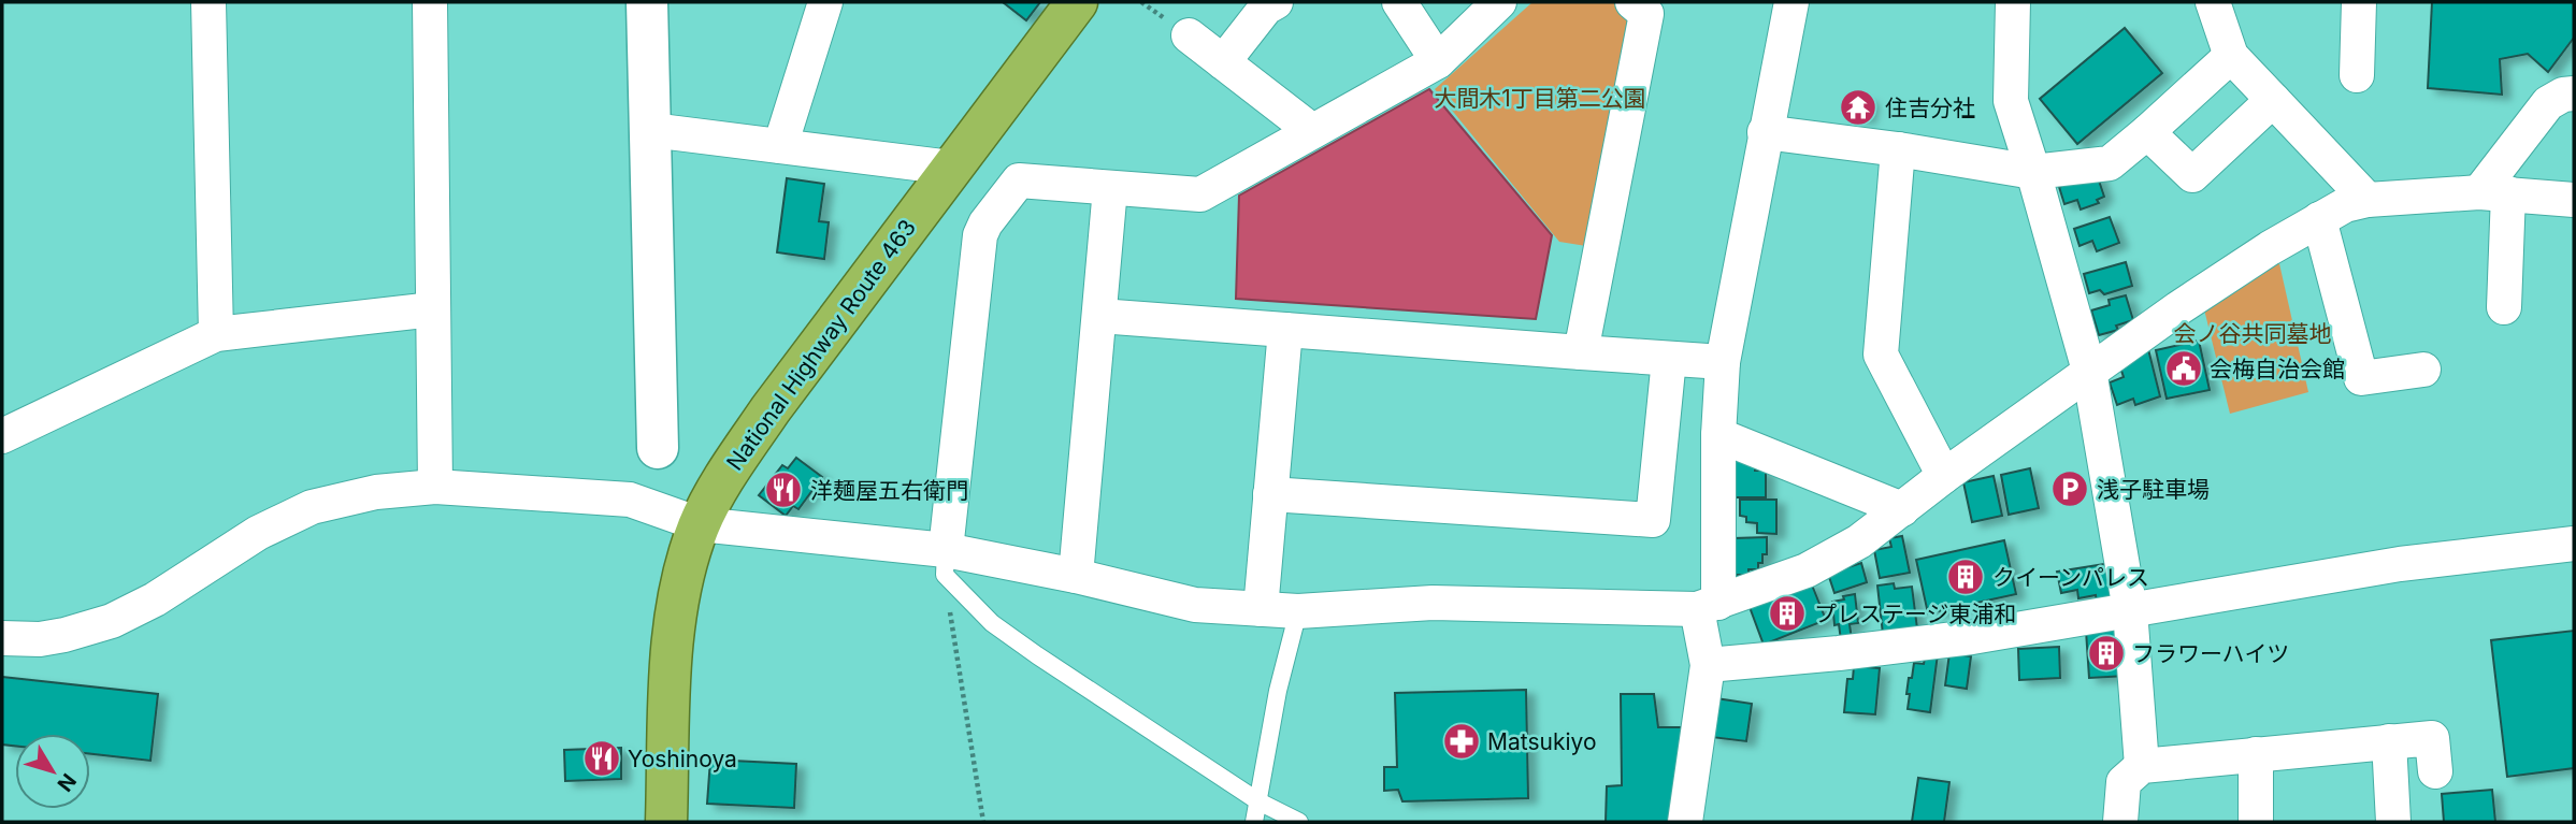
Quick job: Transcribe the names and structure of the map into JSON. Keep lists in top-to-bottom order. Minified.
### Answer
{"streets":{"highway":["National Highway Route 463"]},"parks":["大間木1丁目第二公園","会ノ谷共同墓地"],"places":{"temple":["住吉分社"],"public building":["会梅自治会館"],"parking":["浅子駐車場"],"restaurant":["洋麺屋五右衛門","Yoshinoya"],"building":["クイーンパレス","プレステージ東浦和","フラワーハイツ"],"pharmacy":["Matsukiyo"]},"north":"bottom right"}
